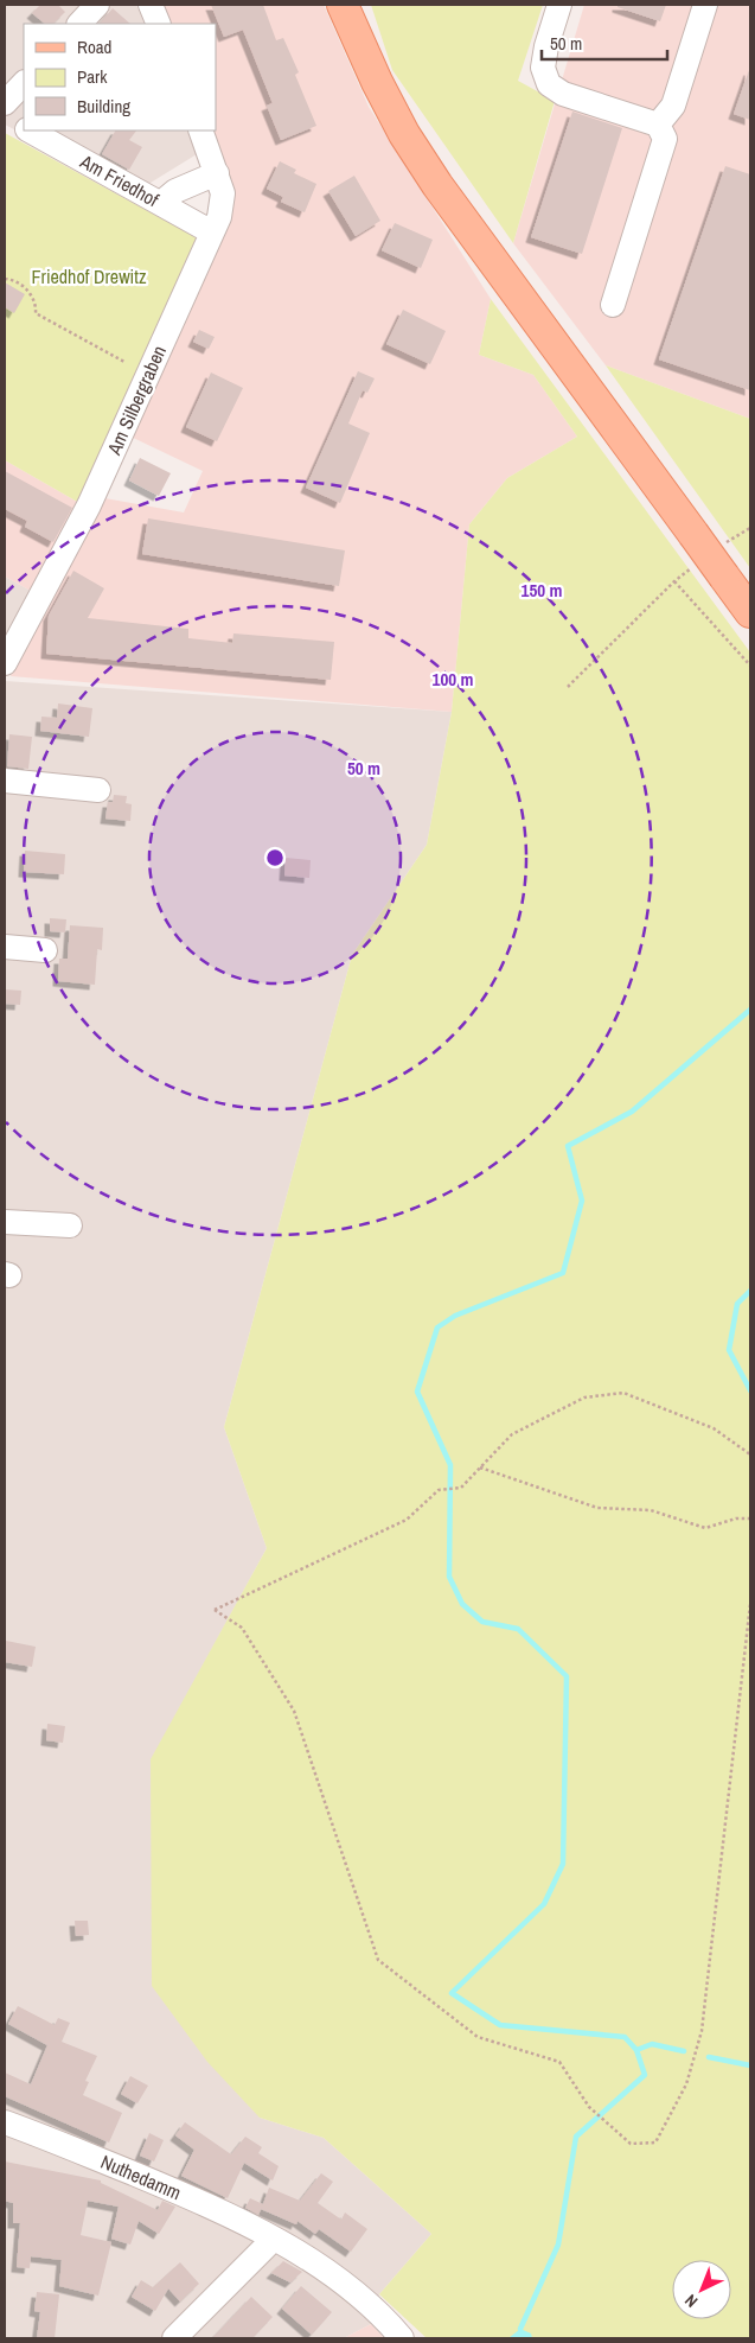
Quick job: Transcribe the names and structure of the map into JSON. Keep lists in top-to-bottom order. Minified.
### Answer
{"streets":{"street":["Am Friedhof","Am Silbergraben","Nuthedamm"]},"crossings":[["Am Friedhof","Am Silbergraben"]],"parks":["Friedhof Drewitz"],"legend":["Road","Park","Building"],"scale_bar":"50 m","north":"bottom left","rings":["150 m","100 m","50 m"]}
